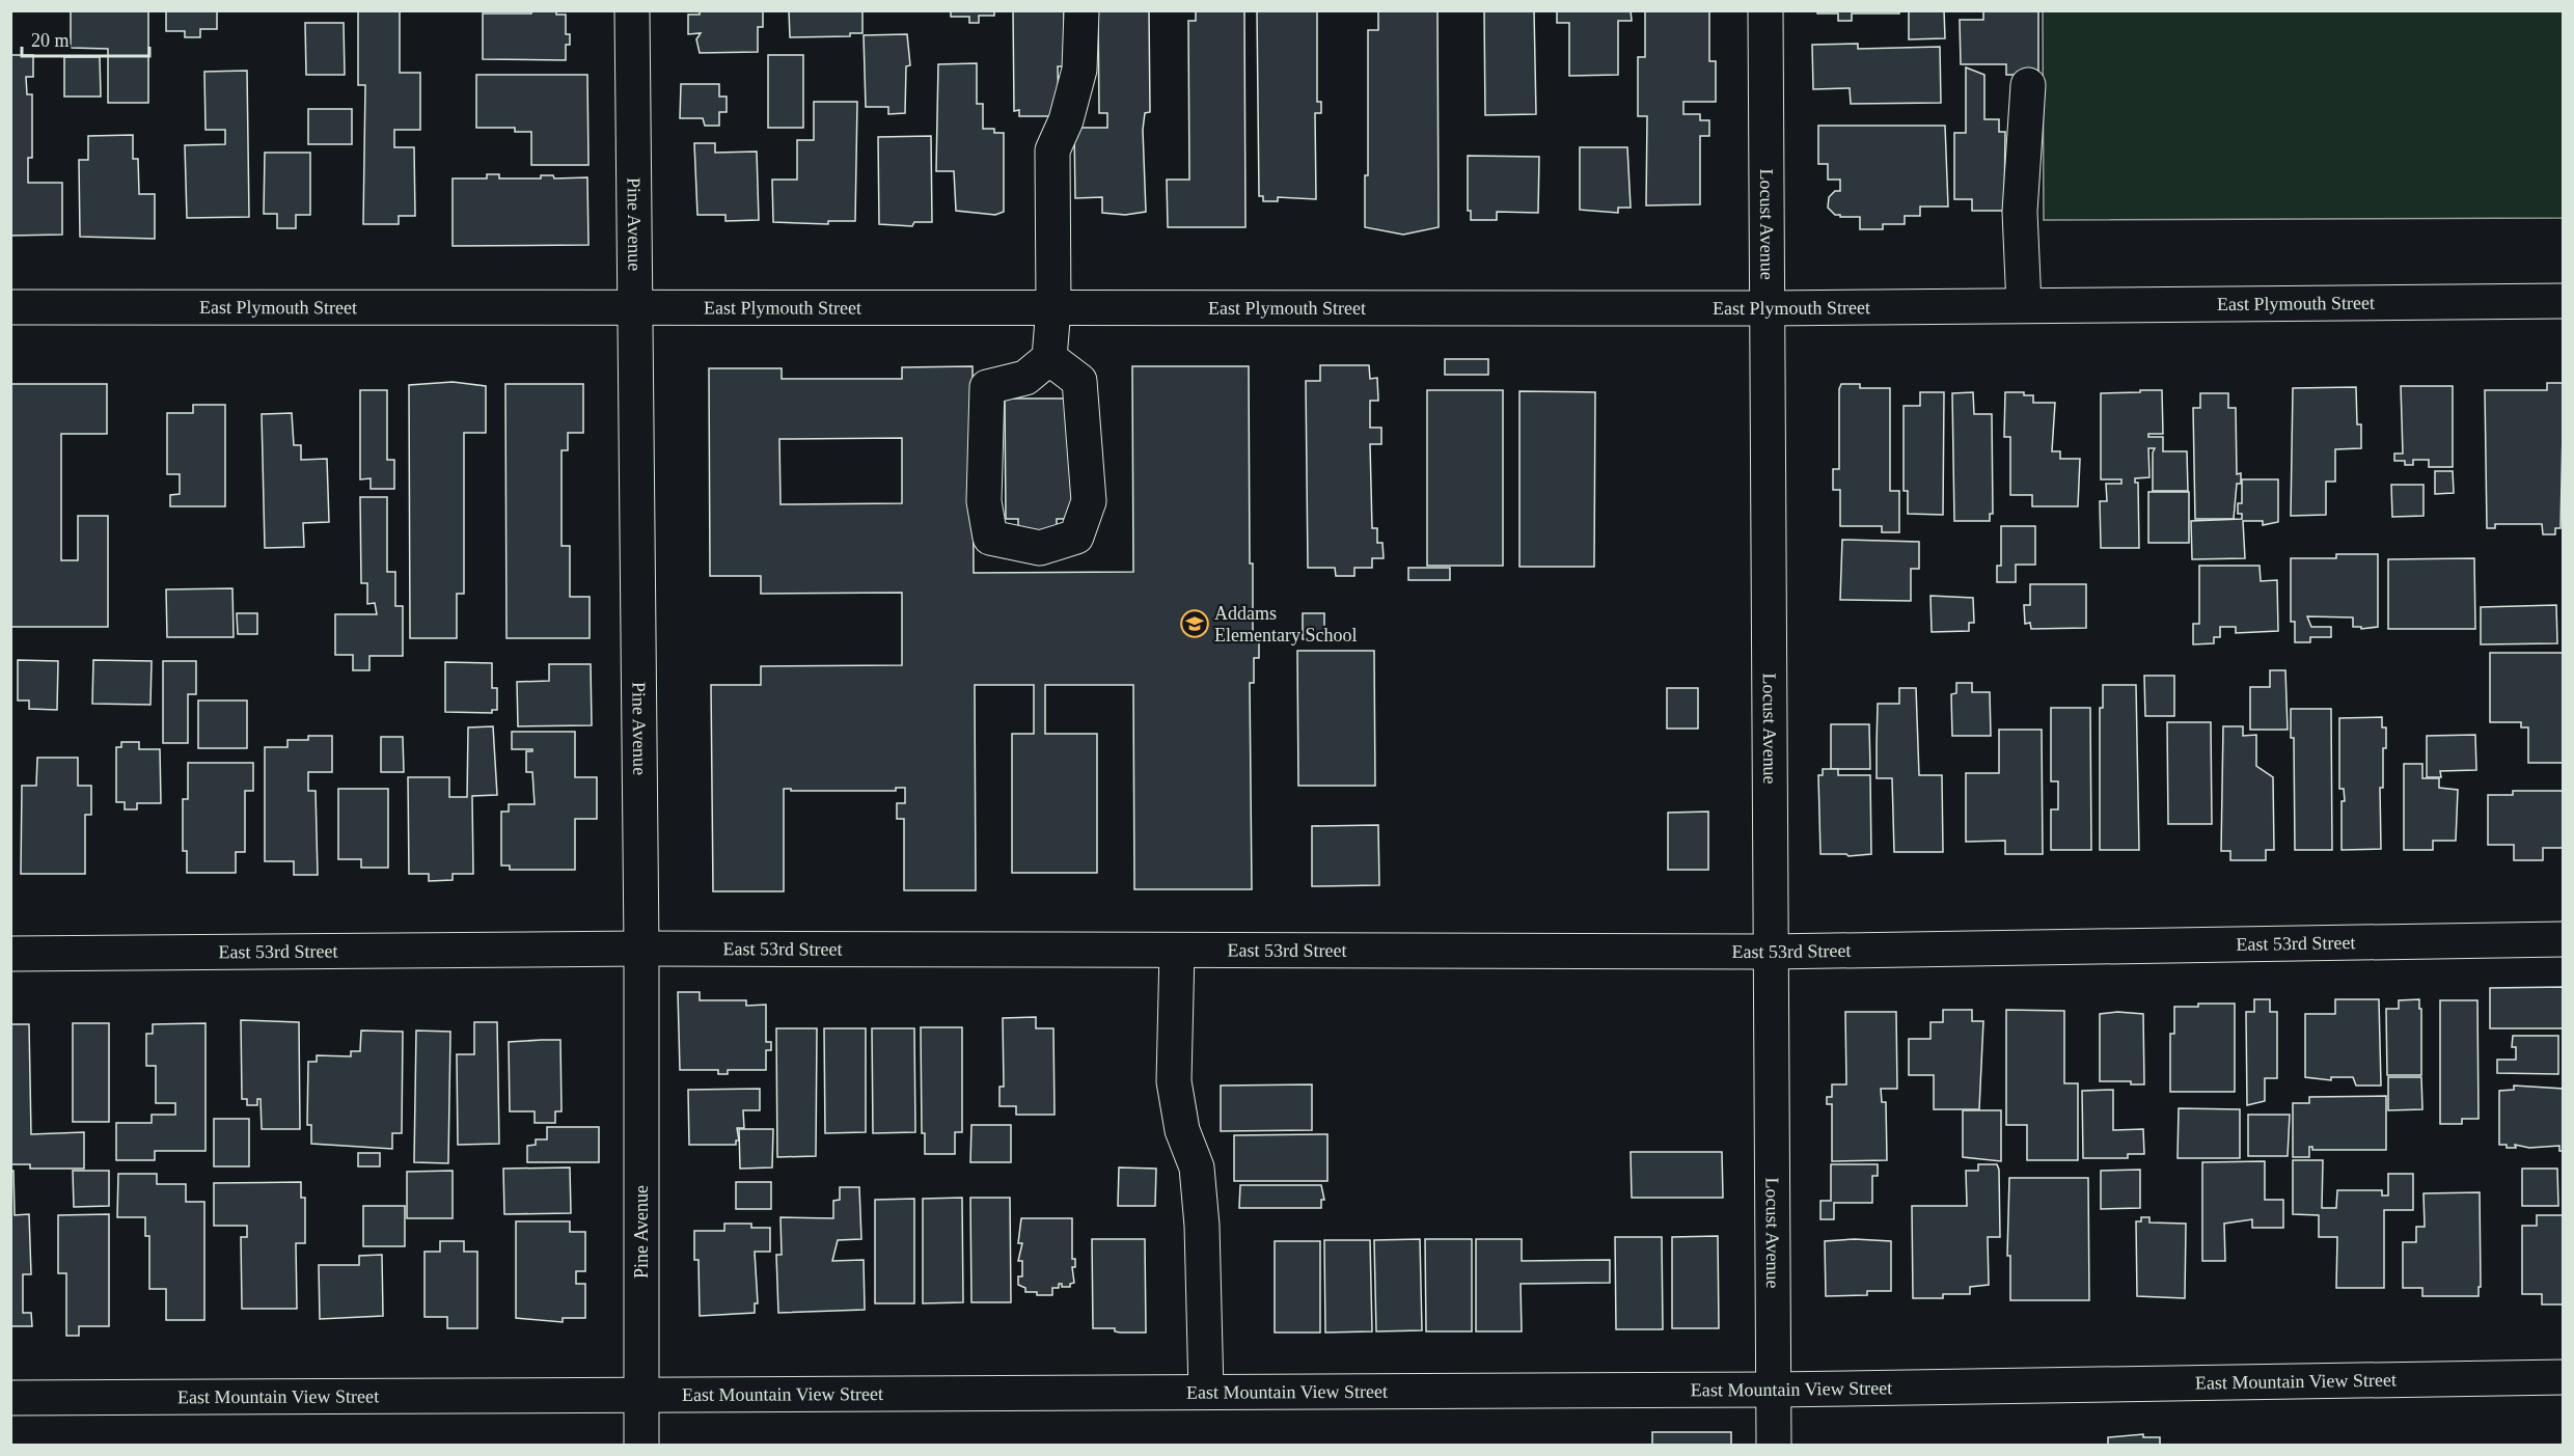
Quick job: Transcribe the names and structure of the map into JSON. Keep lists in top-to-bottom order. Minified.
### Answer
{"streets":{"street":["Pine Avenue","Locust Avenue","East Plymouth Street","East 53rd Street","East Mountain View Street"]},"crossings":[["Pine Avenue","East Plymouth Street"],["Pine Avenue","East 53rd Street"],["Pine Avenue","East Mountain View Street"],["Locust Avenue","East Plymouth Street"],["Locust Avenue","East 53rd Street"],["Locust Avenue","East Mountain View Street"]],"places":{"school or university":["Addams Elementary School"]},"scale_bar":"20 m"}
